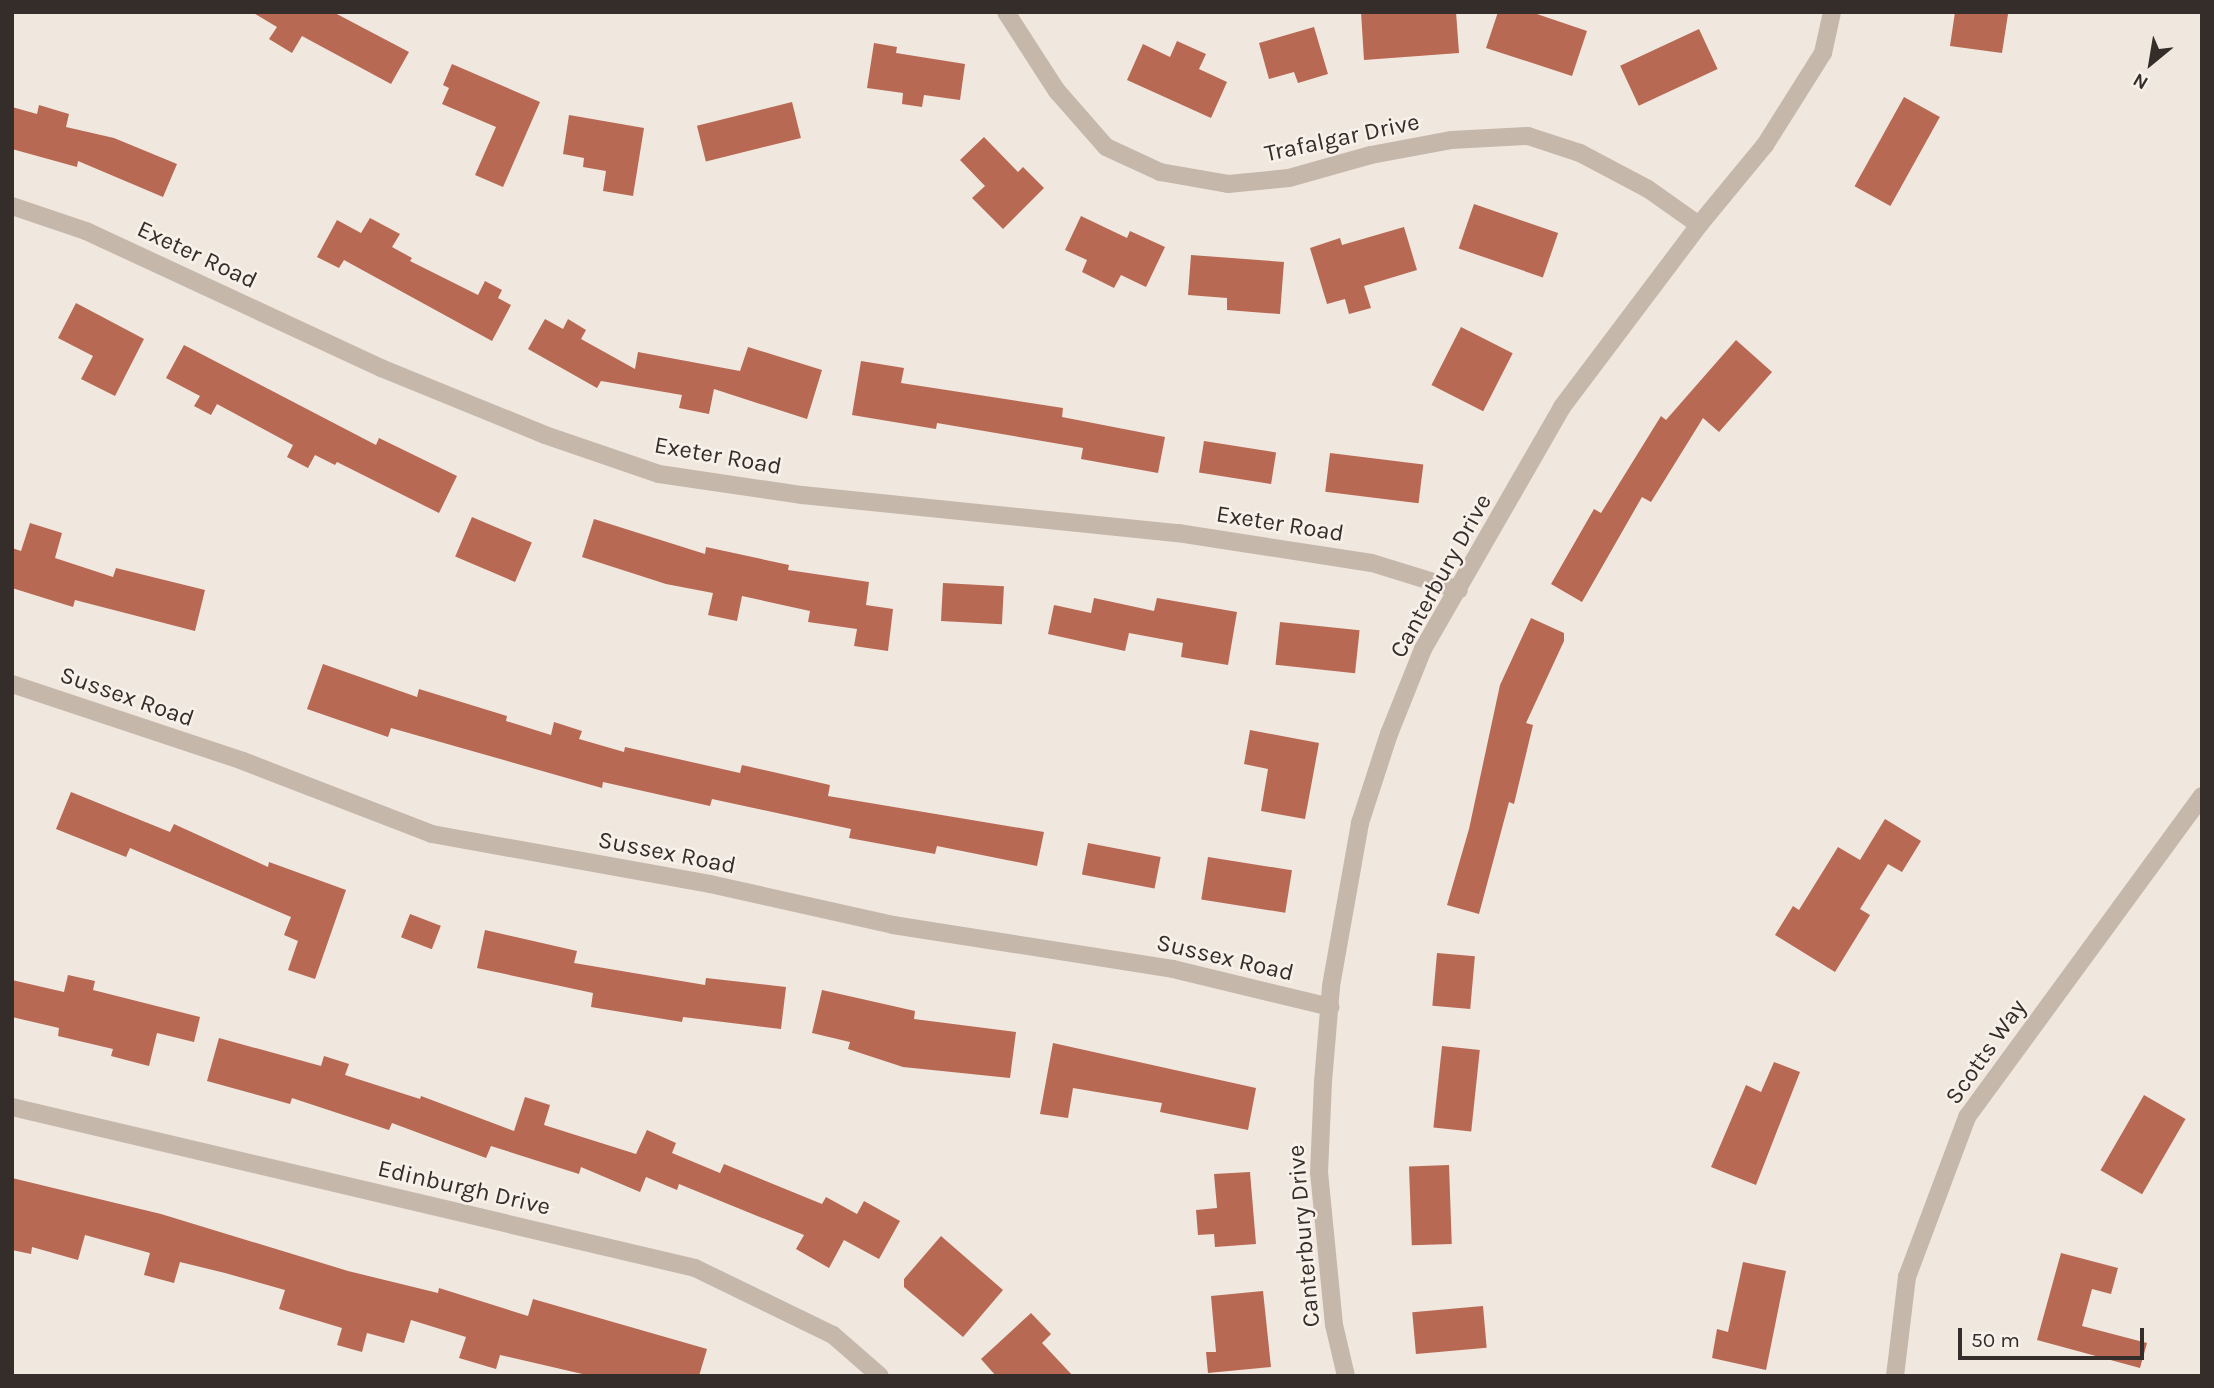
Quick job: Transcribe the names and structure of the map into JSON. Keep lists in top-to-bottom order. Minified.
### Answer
{"streets":{"street":["Trafalgar Drive","Exeter Road","Canterbury Drive","Sussex Road","Scotts Way","Edinburgh Drive"]},"crossings":[["Trafalgar Drive","Canterbury Drive"],["Exeter Road","Canterbury Drive"],["Canterbury Drive","Sussex Road"]],"scale_bar":"50 m","north":"bottom left"}
